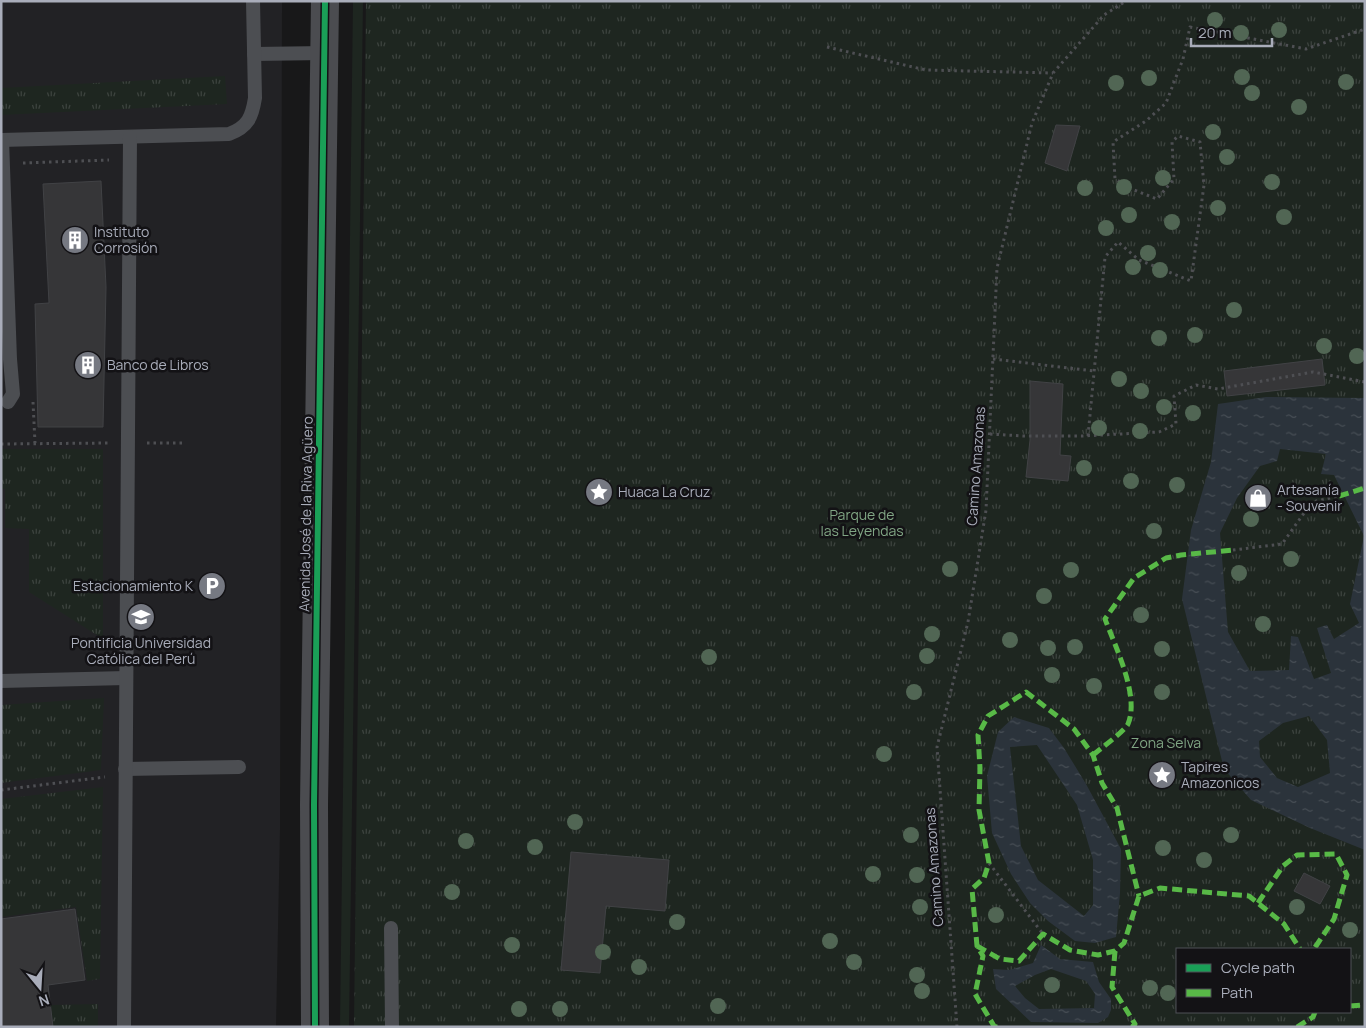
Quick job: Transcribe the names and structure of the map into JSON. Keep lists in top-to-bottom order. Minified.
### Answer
{"streets":{"street":["Avenida José de la Riva Agüero"],"path":["Camino Amazonas"]},"parks":["Parque de las Leyendas","Zona Selva"],"places":{"building":["Instituto Corrosión","Banco de Libros"],"place":["Huaca La Cruz","Tapires Amazonicos"],"shop":["Artesanía - Souvenir"],"parking":["Estacionamiento K"],"school or university":["Pontificia Universidad Católica del Perú"]},"legend":["Cycle path","Path"],"scale_bar":"20 m","north":"bottom"}
